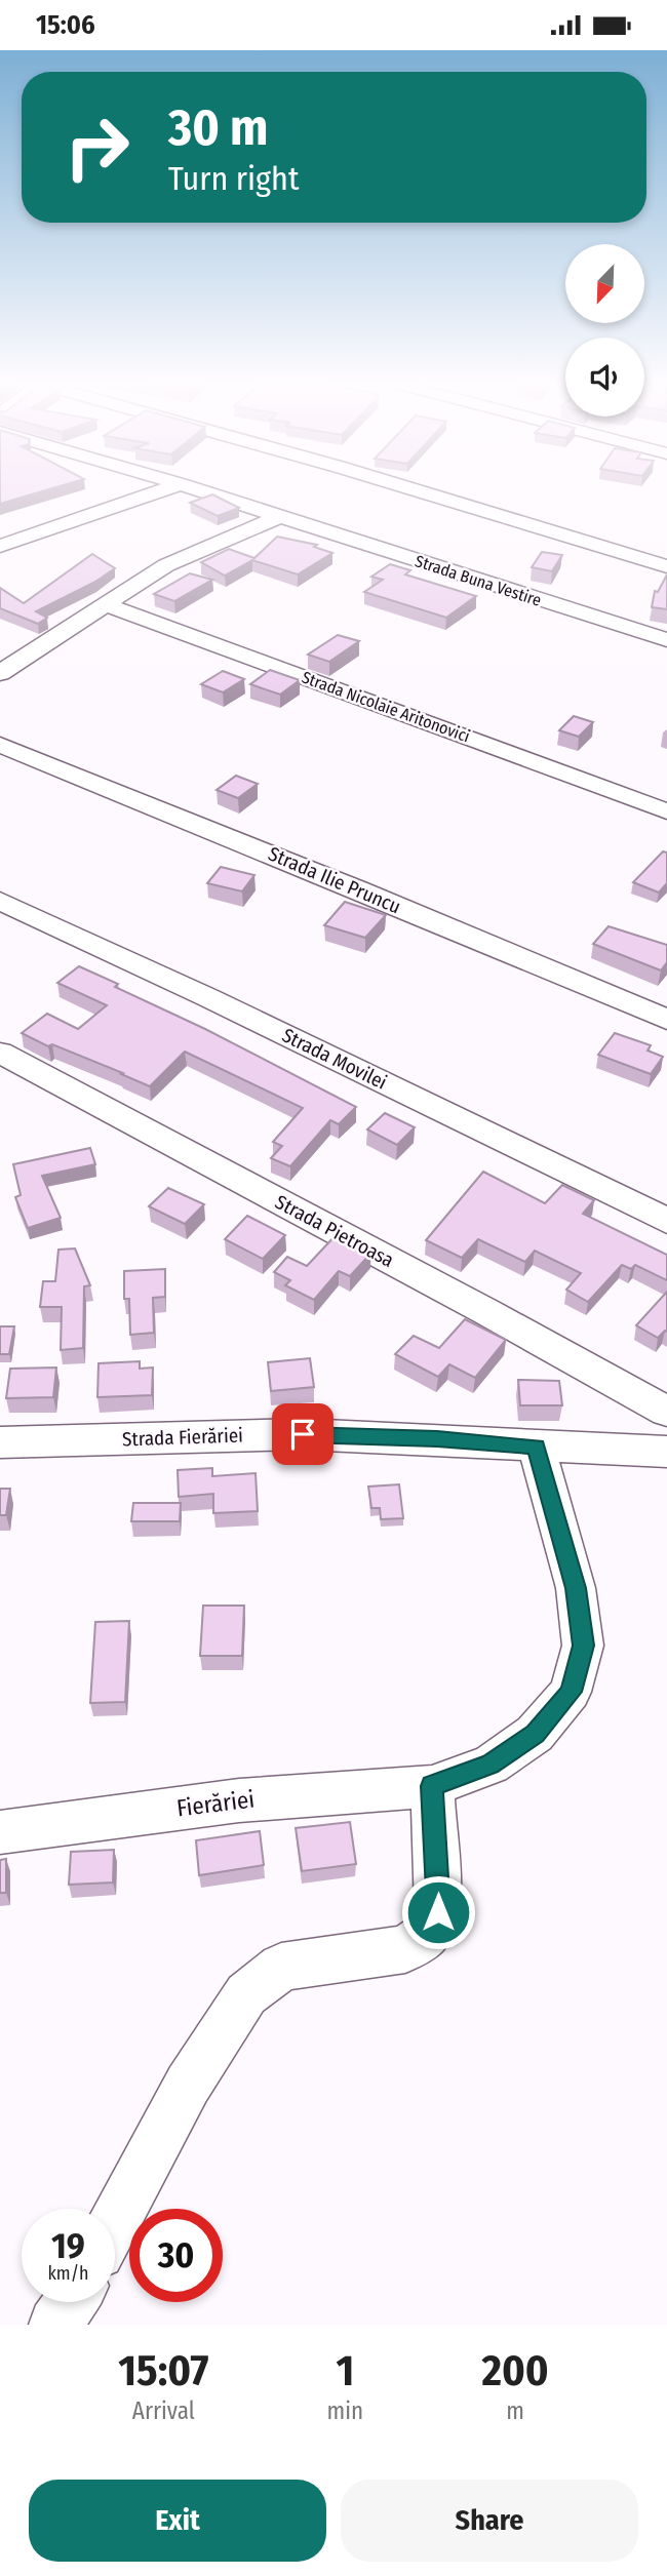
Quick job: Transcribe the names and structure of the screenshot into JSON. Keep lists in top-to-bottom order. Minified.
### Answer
{"streets":{"street":["Strada Buna Vestire","Strada Nicolaie Aritonovici","Strada Ilie Pruncu","Strada Movilei","Strada Pietroasa","Strada Fierăriei","Fierăriei"]},"crossings":[["Strada Fierăriei","Fierăriei"]],"north":"bottom left","page":{"status":"15:06","turn":["30 m","Turn right"],"speed":"19 km/h","limit":"30","eta":["15:07","Arrival","1","min","200","m"],"buttons":["Exit","Share"]}}
